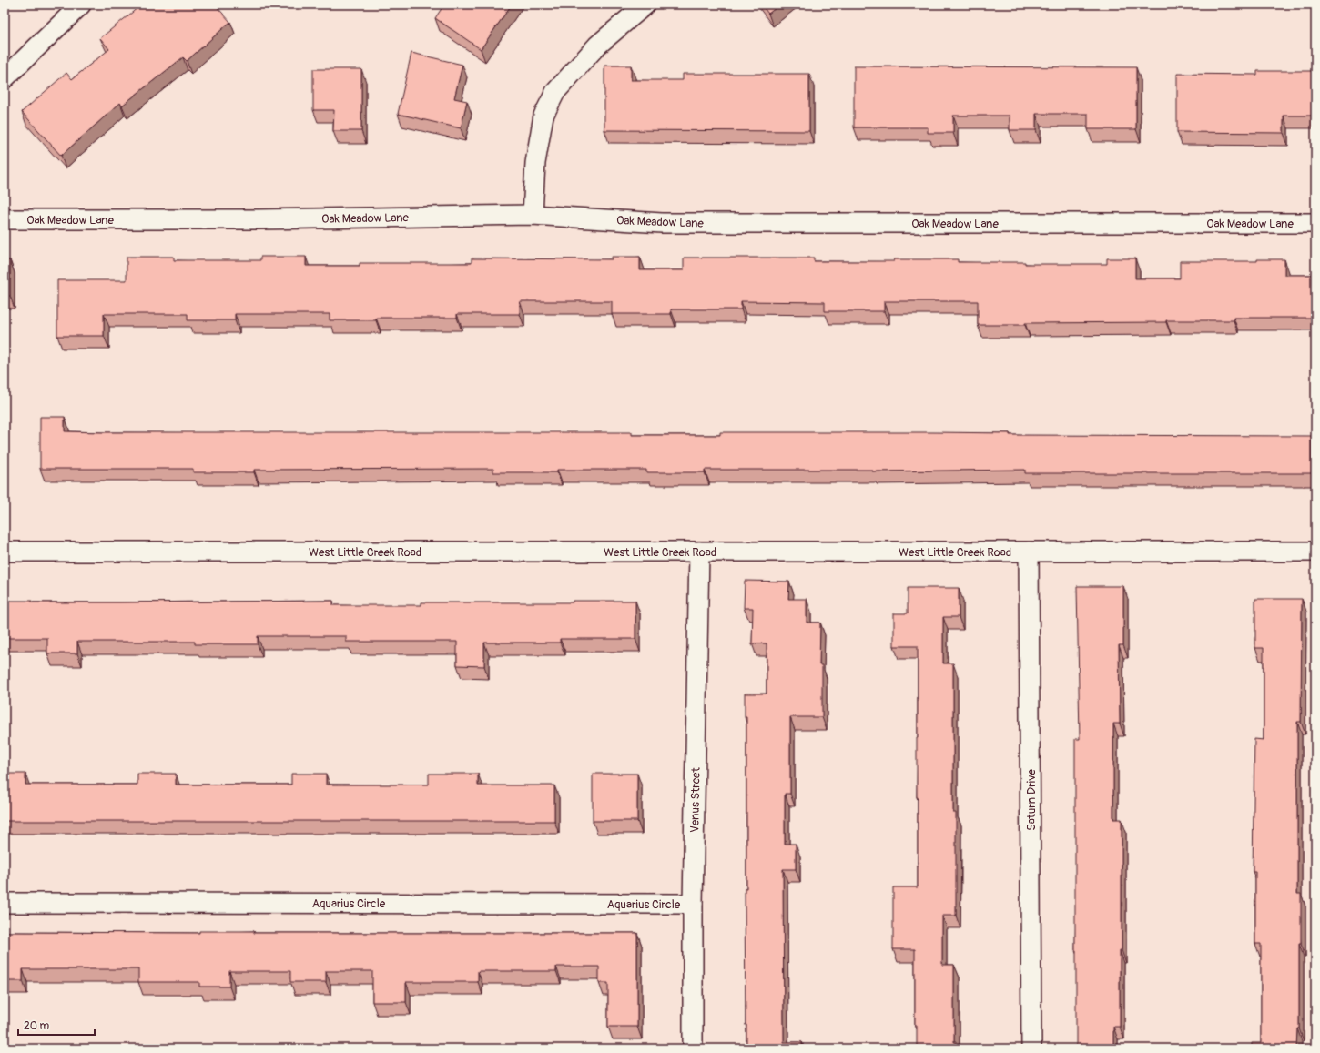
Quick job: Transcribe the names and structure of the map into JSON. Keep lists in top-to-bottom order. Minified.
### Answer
{"streets":{"street":["Oak Meadow Lane","West Little Creek Road","Venus Street","Saturn Drive","Aquarius Circle"]},"crossings":[["West Little Creek Road","Venus Street"],["West Little Creek Road","Saturn Drive"],["Venus Street","Aquarius Circle"]],"scale_bar":"20 m"}
